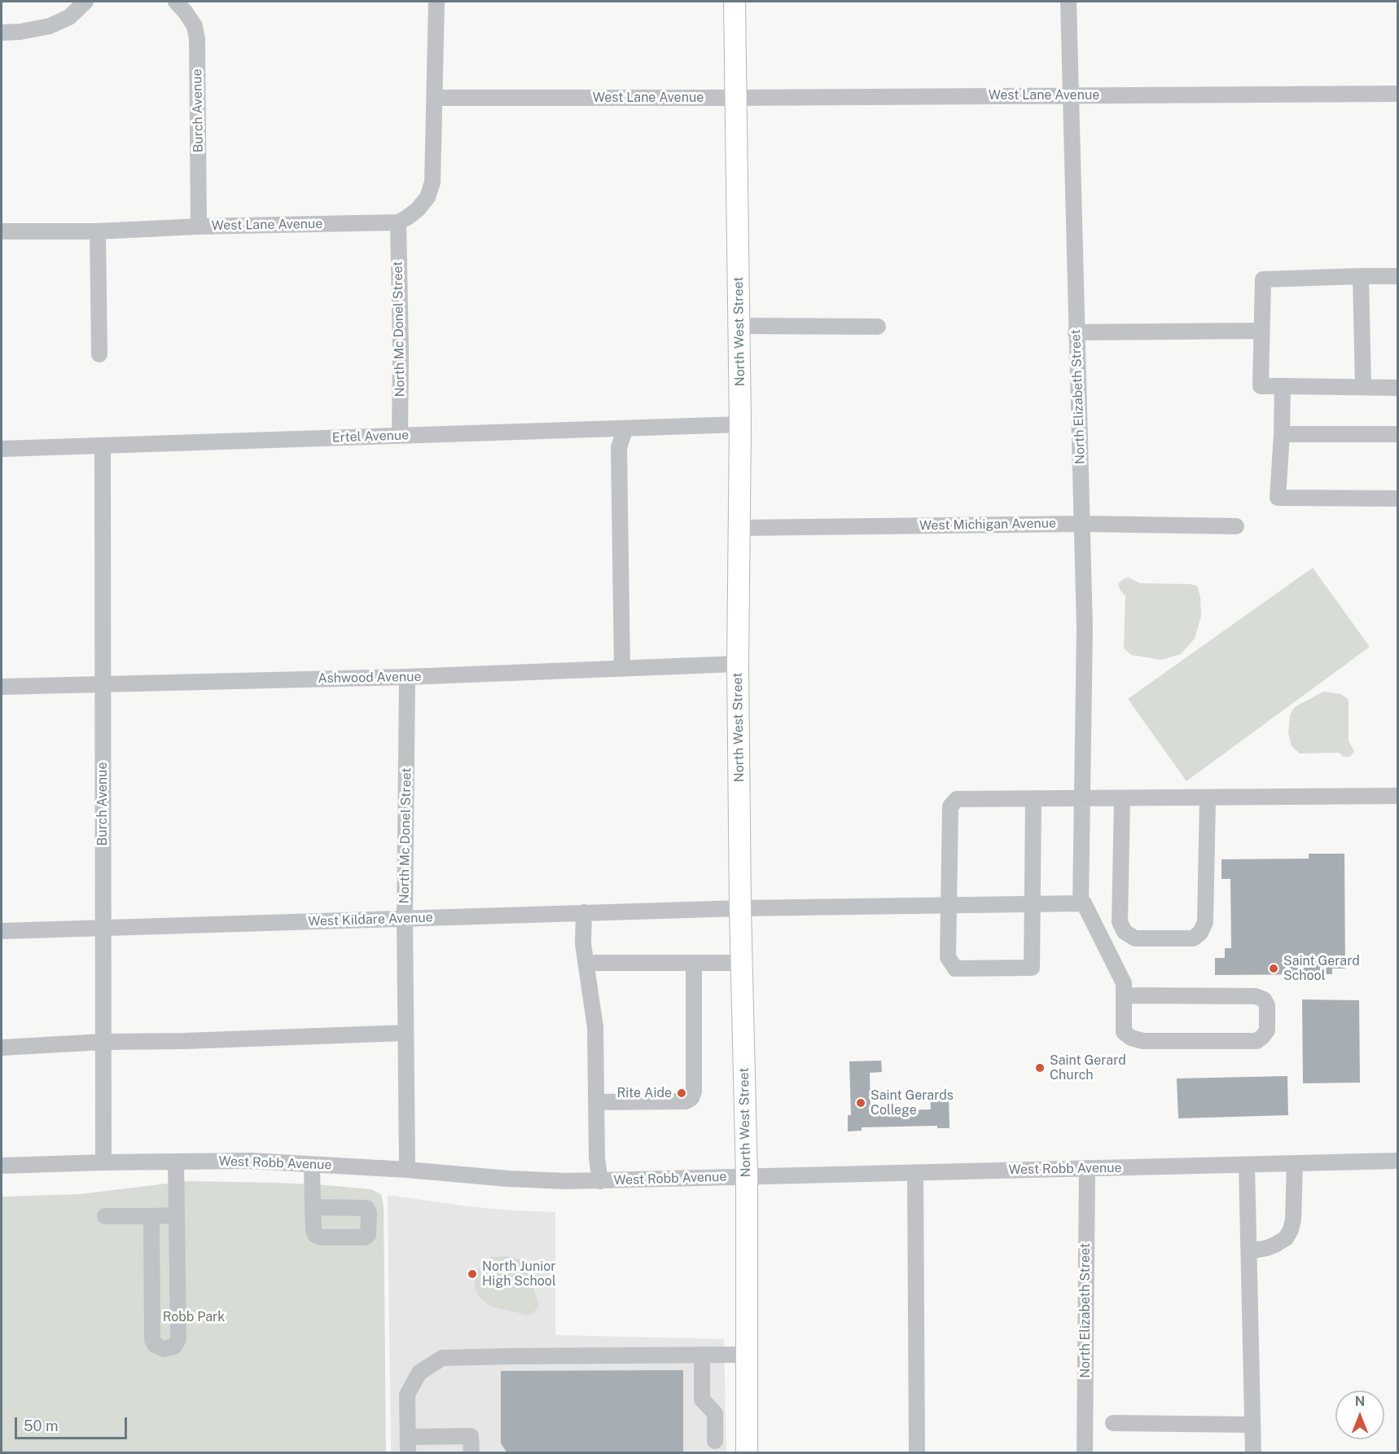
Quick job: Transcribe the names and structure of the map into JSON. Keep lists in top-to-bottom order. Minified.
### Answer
{"streets":{"main road":["North West Street"],"street":["West Lane Avenue","Burch Avenue","North Mc Donel Street","North Elizabeth Street","Ertel Avenue","West Michigan Avenue","Ashwood Avenue","West Kildare Avenue","West Robb Avenue"]},"crossings":[["West Lane Avenue","Burch Avenue"],["West Lane Avenue","North Mc Donel Street"],["West Lane Avenue","North West Street"],["West Lane Avenue","North Elizabeth Street"],["Burch Avenue","Ertel Avenue"],["Burch Avenue","Ashwood Avenue"],["Burch Avenue","West Kildare Avenue"],["Burch Avenue","West Robb Avenue"],["North Mc Donel Street","Ertel Avenue"],["North Mc Donel Street","Ashwood Avenue"],["North Mc Donel Street","West Kildare Avenue"],["North Mc Donel Street","West Robb Avenue"],["North West Street","Ertel Avenue"],["North West Street","West Michigan Avenue"],["North West Street","Ashwood Avenue"],["North West Street","West Kildare Avenue"],["North West Street","West Robb Avenue"],["North Elizabeth Street","West Michigan Avenue"],["North Elizabeth Street","West Kildare Avenue"],["North Elizabeth Street","West Robb Avenue"]],"parks":["Robb Park"],"places":["Saint Gerard School","Saint Gerard Church","Rite Aide","Saint Gerards College","North Junior High School"],"scale_bar":"50 m","north":"top"}
